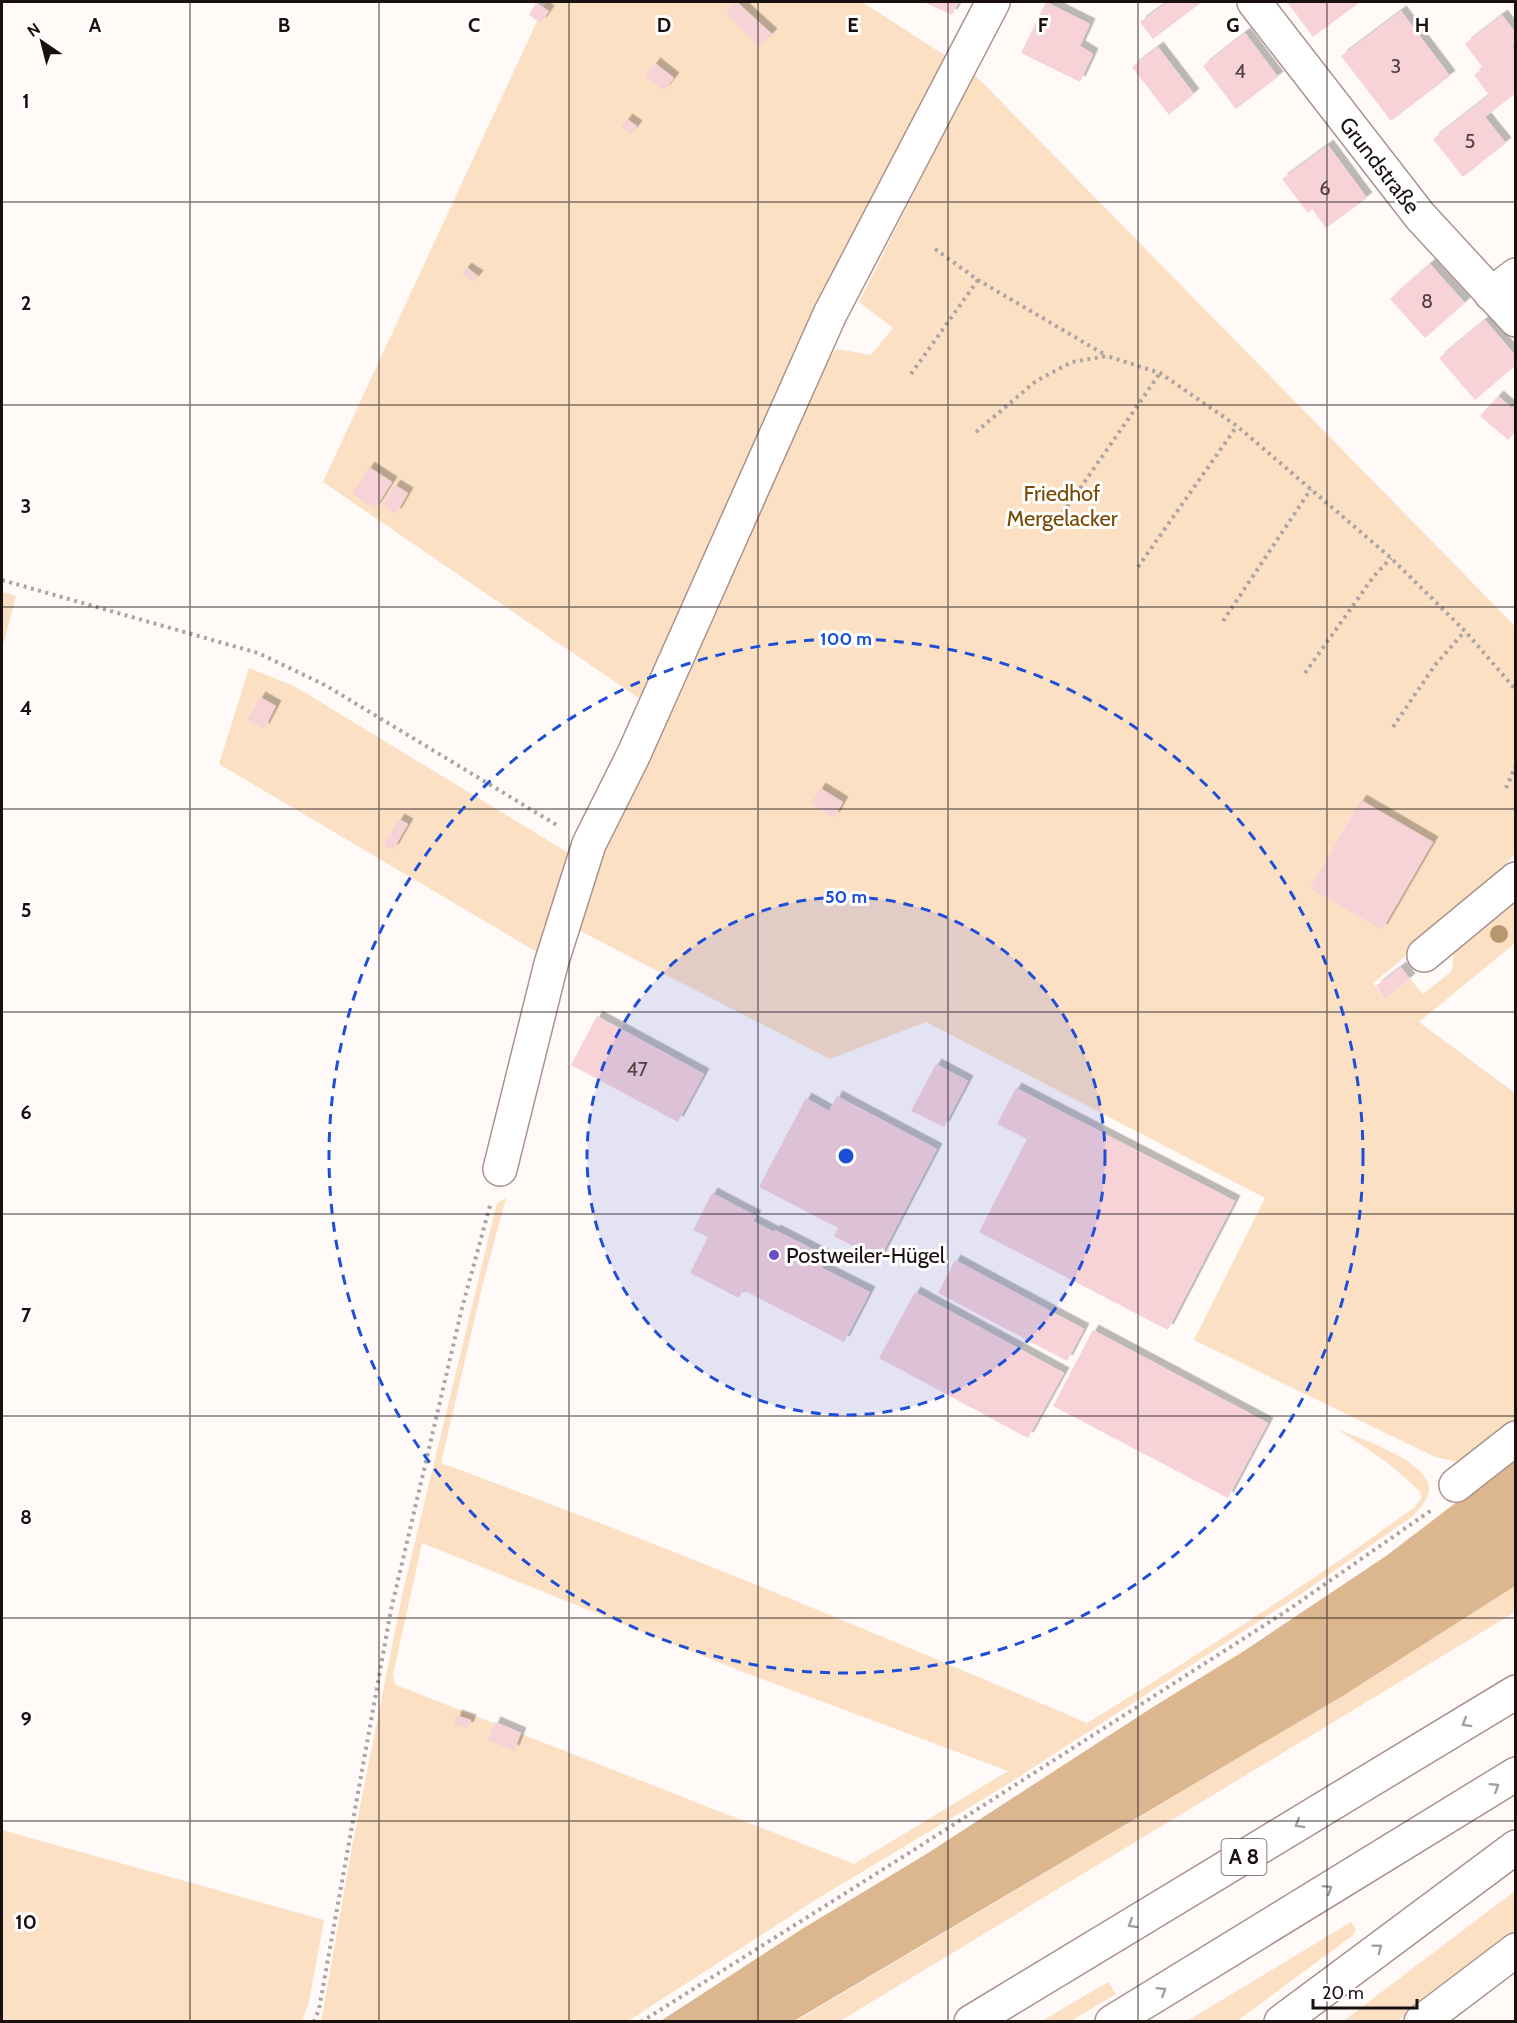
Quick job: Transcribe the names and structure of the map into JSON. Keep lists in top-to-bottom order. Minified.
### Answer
{"streets":{"main road":["Grundstraße","A 8"]},"parks":["Friedhof Mergelacker"],"places":["Postweiler-Hügel"],"house_numbers":["3","4","5","6","8","47"],"scale_bar":"20 m","north":"top left","grid":{"columns":["A","B","C","D","E","F","G","H"],"rows":["1","2","3","4","5","6","7","8","9","10"]},"rings":["100 m","50 m"]}
